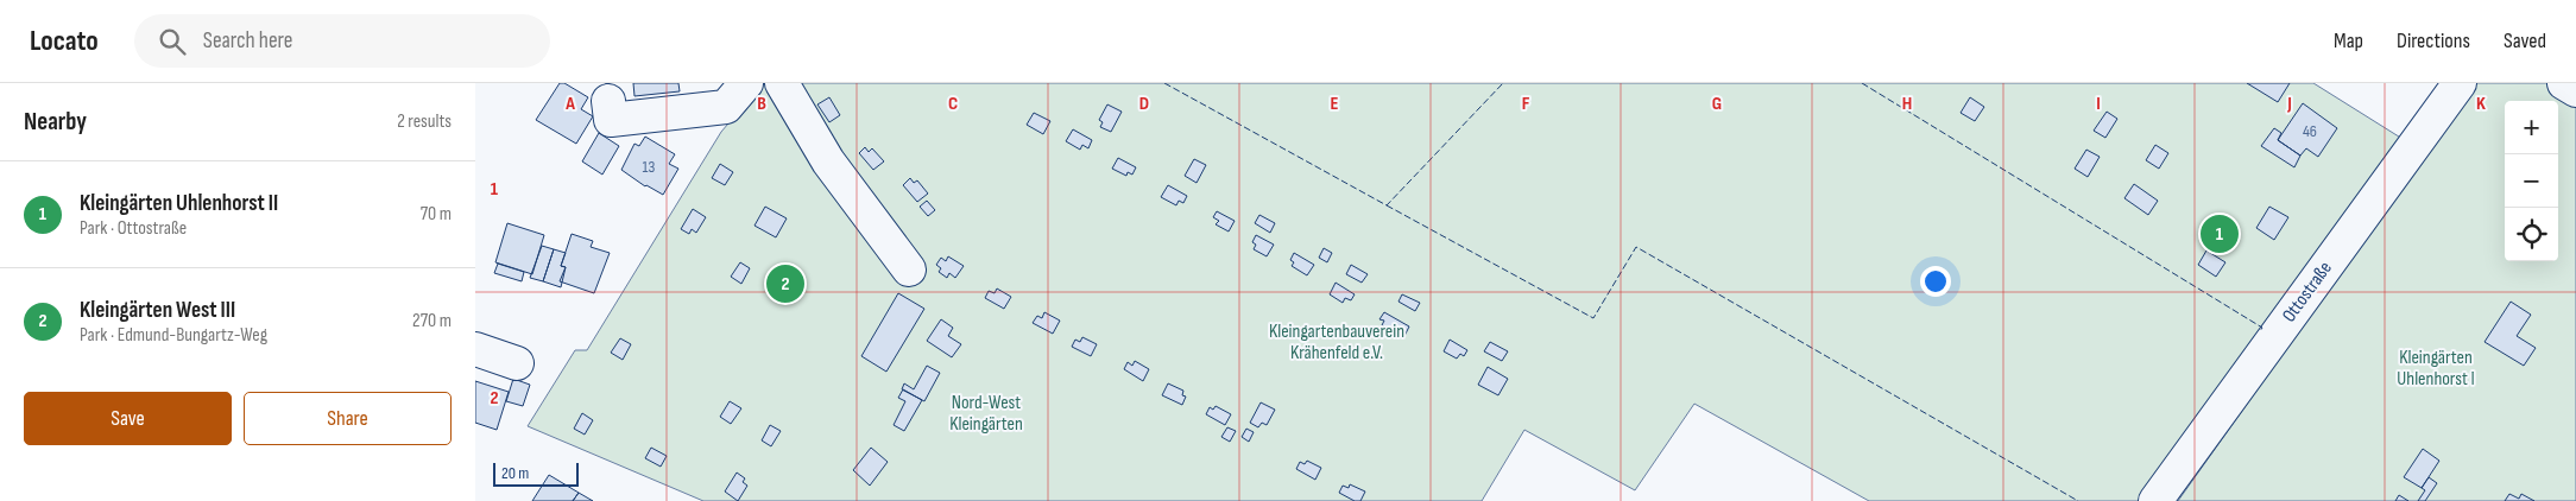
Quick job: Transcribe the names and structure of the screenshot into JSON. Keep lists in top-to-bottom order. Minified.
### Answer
{"streets":{"street":["Ottostraße"]},"parks":["Kleingartenbauverein Krähenfeld e.V.","Kleingärten Uhlenhorst I","Nord-West Kleingärten"],"house_numbers":["46","13"],"scale_bar":"20 m","page":{"header":"Locato","search":"Search here","nav":["Map","Directions","Saved"],"heading":["Nearby","2 results"],"map_buttons":["+","−"],"list":[{"mark":"1","name":"Kleingärten Uhlenhorst II","note":"Park · Ottostraße","value":"70 m"},{"mark":"2","name":"Kleingärten West III","note":"Park · Edmund-Bungartz-Weg","value":"270 m"}],"pins":["1","2"],"buttons":["Save","Share"],"scale":"20 m"},"grid":{"columns":["A","B","C","D","E","F","G","H","I","J","K"],"rows":["1","2"]}}
